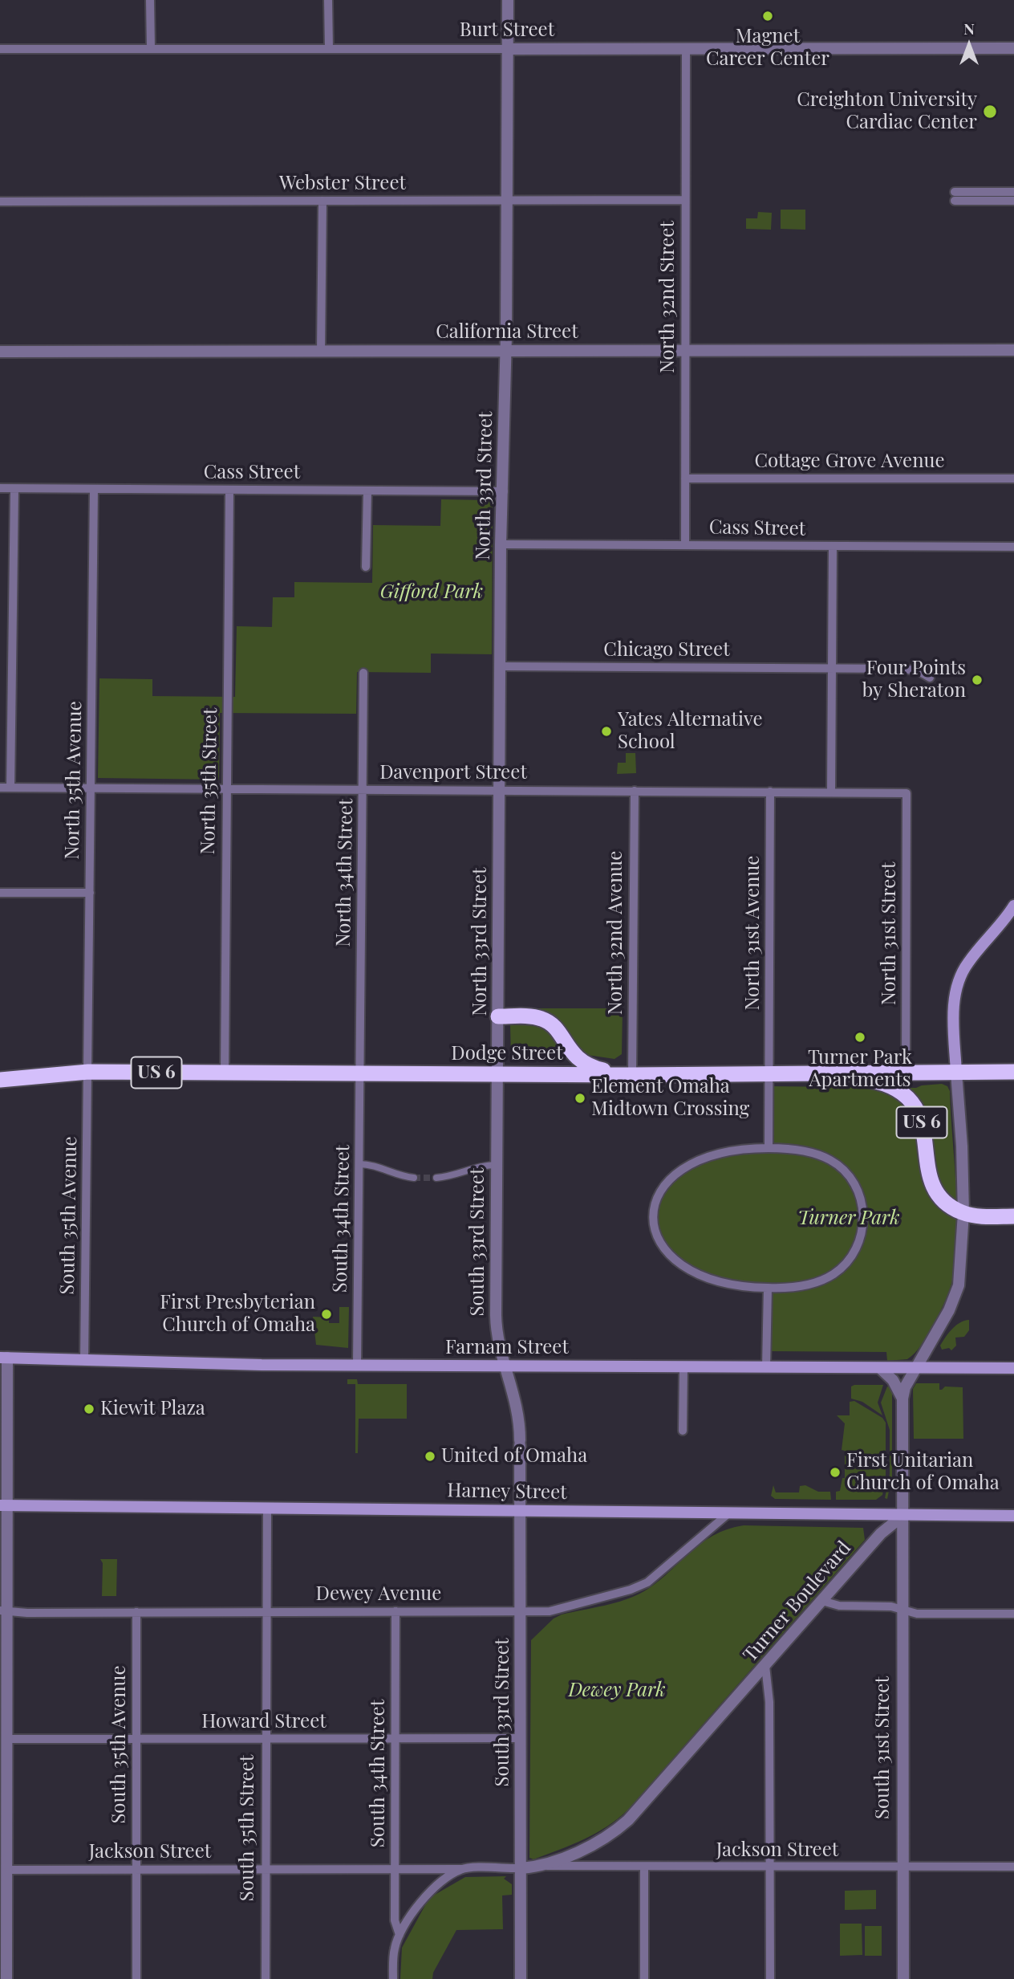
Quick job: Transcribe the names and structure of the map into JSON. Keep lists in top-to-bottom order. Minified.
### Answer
{"streets":{"highway":["Dodge Street","US 6"],"main road":["Farnam Street","Harney Street"],"street":["Burt Street","Webster Street","North 32nd Street","California Street","Cottage Grove Avenue","Cass Street","North 33rd Street","Chicago Street","Davenport Street","North 35th Avenue","North 35th Street","North 34th Street","North 32nd Avenue","North 31st Avenue","North 31st Street","South 35th Avenue","South 34th Street","South 33rd Street","Dewey Avenue","Turner Boulevard","Howard Street","South 31st Street","South 35th Street","Jackson Street"]},"crossings":[["Burt Street","North 32nd Street"],["Burt Street","North 33rd Street"],["Webster Street","North 32nd Street"],["Webster Street","North 33rd Street"],["North 32nd Street","California Street"],["North 32nd Street","Cottage Grove Avenue"],["North 32nd Street","Cass Street"],["California Street","North 33rd Street"],["Cass Street","North 33rd Street"],["Cass Street","North 35th Avenue"],["Cass Street","North 35th Street"],["North 33rd Street","Chicago Street"],["North 33rd Street","Davenport Street"],["North 33rd Street","Dodge Street"],["North 33rd Street","South 33rd Street"],["Davenport Street","North 35th Avenue"],["Davenport Street","North 35th Street"],["Davenport Street","North 34th Street"],["Davenport Street","North 32nd Avenue"],["Davenport Street","North 31st Avenue"],["Davenport Street","North 31st Street"],["North 35th Avenue","Dodge Street"],["North 35th Avenue","South 35th Avenue"],["North 35th Street","Dodge Street"],["North 34th Street","Dodge Street"],["North 34th Street","South 34th Street"],["North 32nd Avenue","Dodge Street"],["North 31st Avenue","Dodge Street"],["North 31st Street","Dodge Street"],["Dodge Street","US 6"],["Dodge Street","South 35th Avenue"],["Dodge Street","South 34th Street"],["Dodge Street","South 33rd Street"],["South 35th Avenue","Farnam Street"],["South 35th Avenue","Dewey Avenue"],["South 35th Avenue","Howard Street"],["South 35th Avenue","Jackson Street"],["South 34th Street","Farnam Street"],["South 34th Street","Dewey Avenue"],["South 34th Street","Howard Street"],["South 34th Street","Jackson Street"],["South 33rd Street","Farnam Street"],["South 33rd Street","Harney Street"],["South 33rd Street","Dewey Avenue"],["South 33rd Street","Turner Boulevard"],["South 33rd Street","Howard Street"],["Harney Street","Dewey Avenue"],["Harney Street","Turner Boulevard"],["Harney Street","South 31st Street"],["Harney Street","South 35th Street"],["Dewey Avenue","South 35th Street"],["Turner Boulevard","South 31st Street"],["Turner Boulevard","Jackson Street"],["Howard Street","South 35th Street"],["South 31st Street","Jackson Street"],["South 35th Street","Jackson Street"]],"parks":["Gifford Park","Turner Park","Dewey Park"],"places":["Magnet Career Center","Creighton University Cardiac Center","Four Points by Sheraton","Yates Alternative School","Turner Park Apartments","Element Omaha Midtown Crossing","First Presbyterian Church of Omaha","Kiewit Plaza","United of Omaha","First Unitarian Church of Omaha"],"north":"top"}
